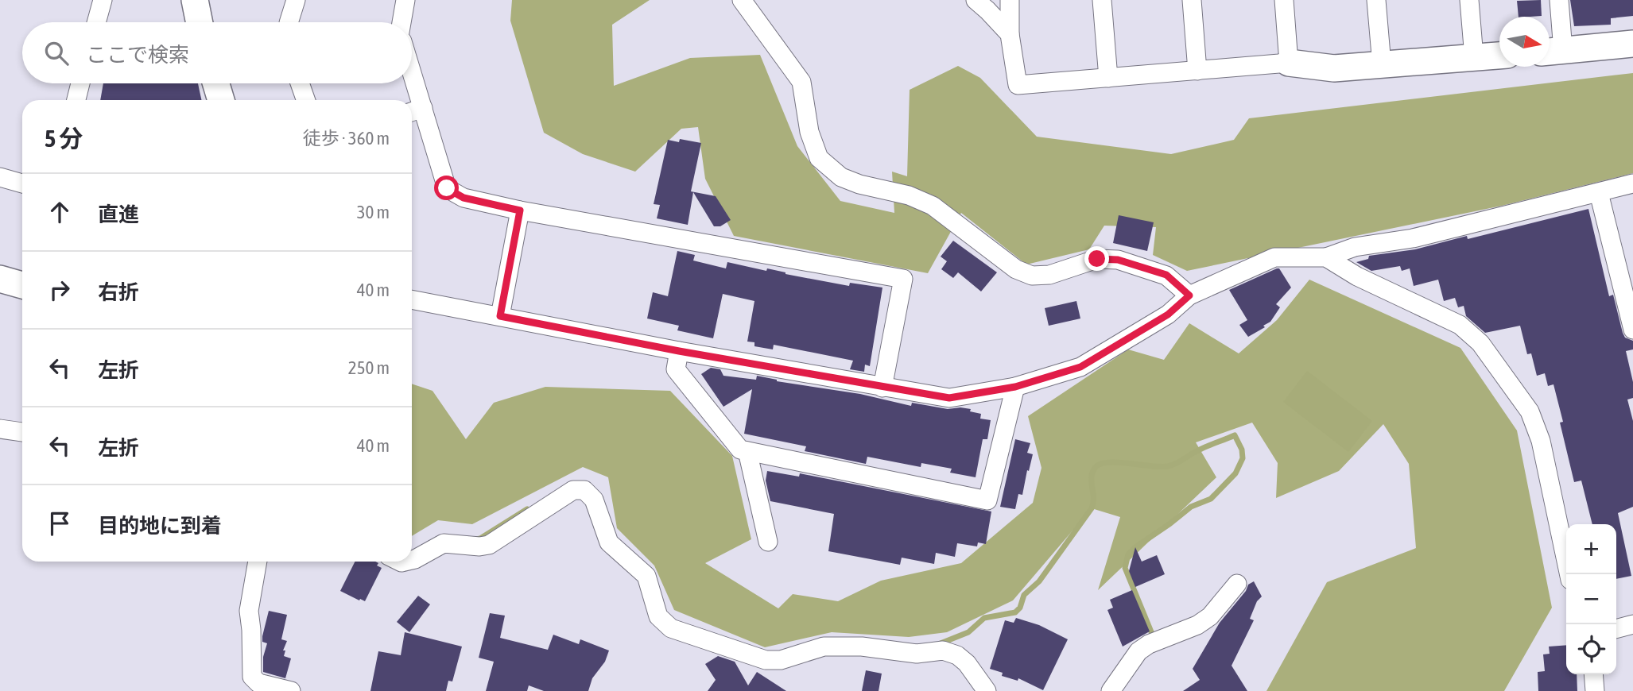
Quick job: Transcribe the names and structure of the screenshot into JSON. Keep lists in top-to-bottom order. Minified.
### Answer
{"north":"right","page":{"search":"ここで検索","heading":["5 分","徒歩 · 360 m"],"list":[["直進","30 m"],["右折","40 m"],["左折","250 m"],["左折","40 m"],"目的地に到着"],"map_buttons":["+","−"]}}
